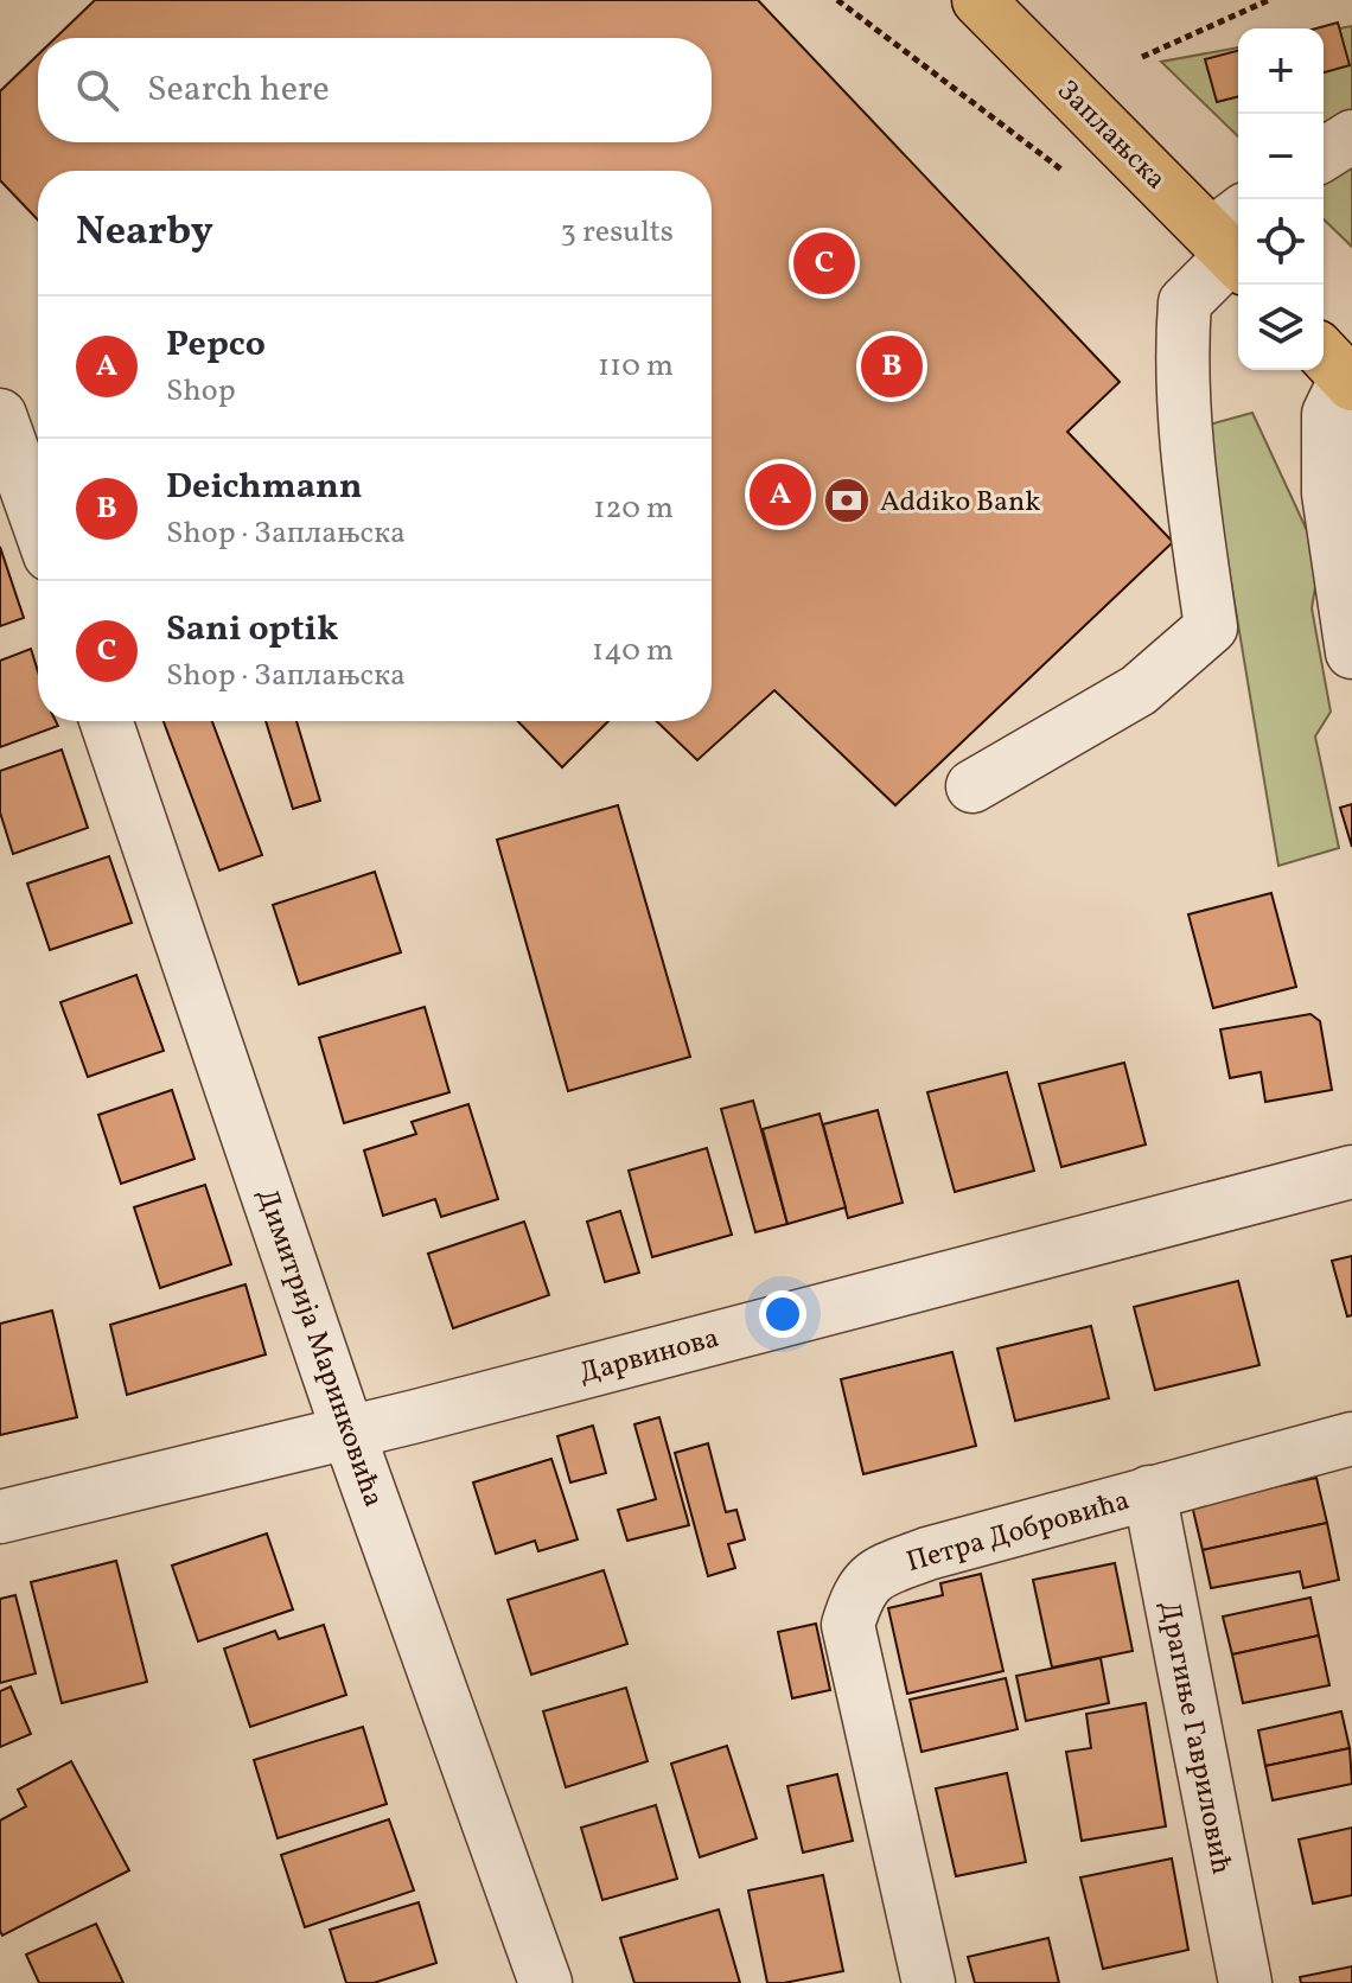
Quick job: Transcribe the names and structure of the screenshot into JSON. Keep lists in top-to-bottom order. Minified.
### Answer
{"streets":{"main road":["Заплањска"],"street":["Димитрија Маринковића","Дарвинова","Петра Добровића","Драгиње Гавриловић"]},"crossings":[["Димитрија Маринковића","Дарвинова"],["Петра Добровића","Драгиње Гавриловић"]],"places":{"bank":["Addiko Bank"]},"page":{"map_buttons":["+","−"],"search":"Search here","heading":["Nearby","3 results"],"pins":["C","B","A"],"list":[{"mark":"A","name":"Pepco","note":"Shop","value":"110 m"},{"mark":"B","name":"Deichmann","note":"Shop · Заплањска","value":"120 m"},{"mark":"C","name":"Sani optik","note":"Shop · Заплањска","value":"140 m"}]}}
